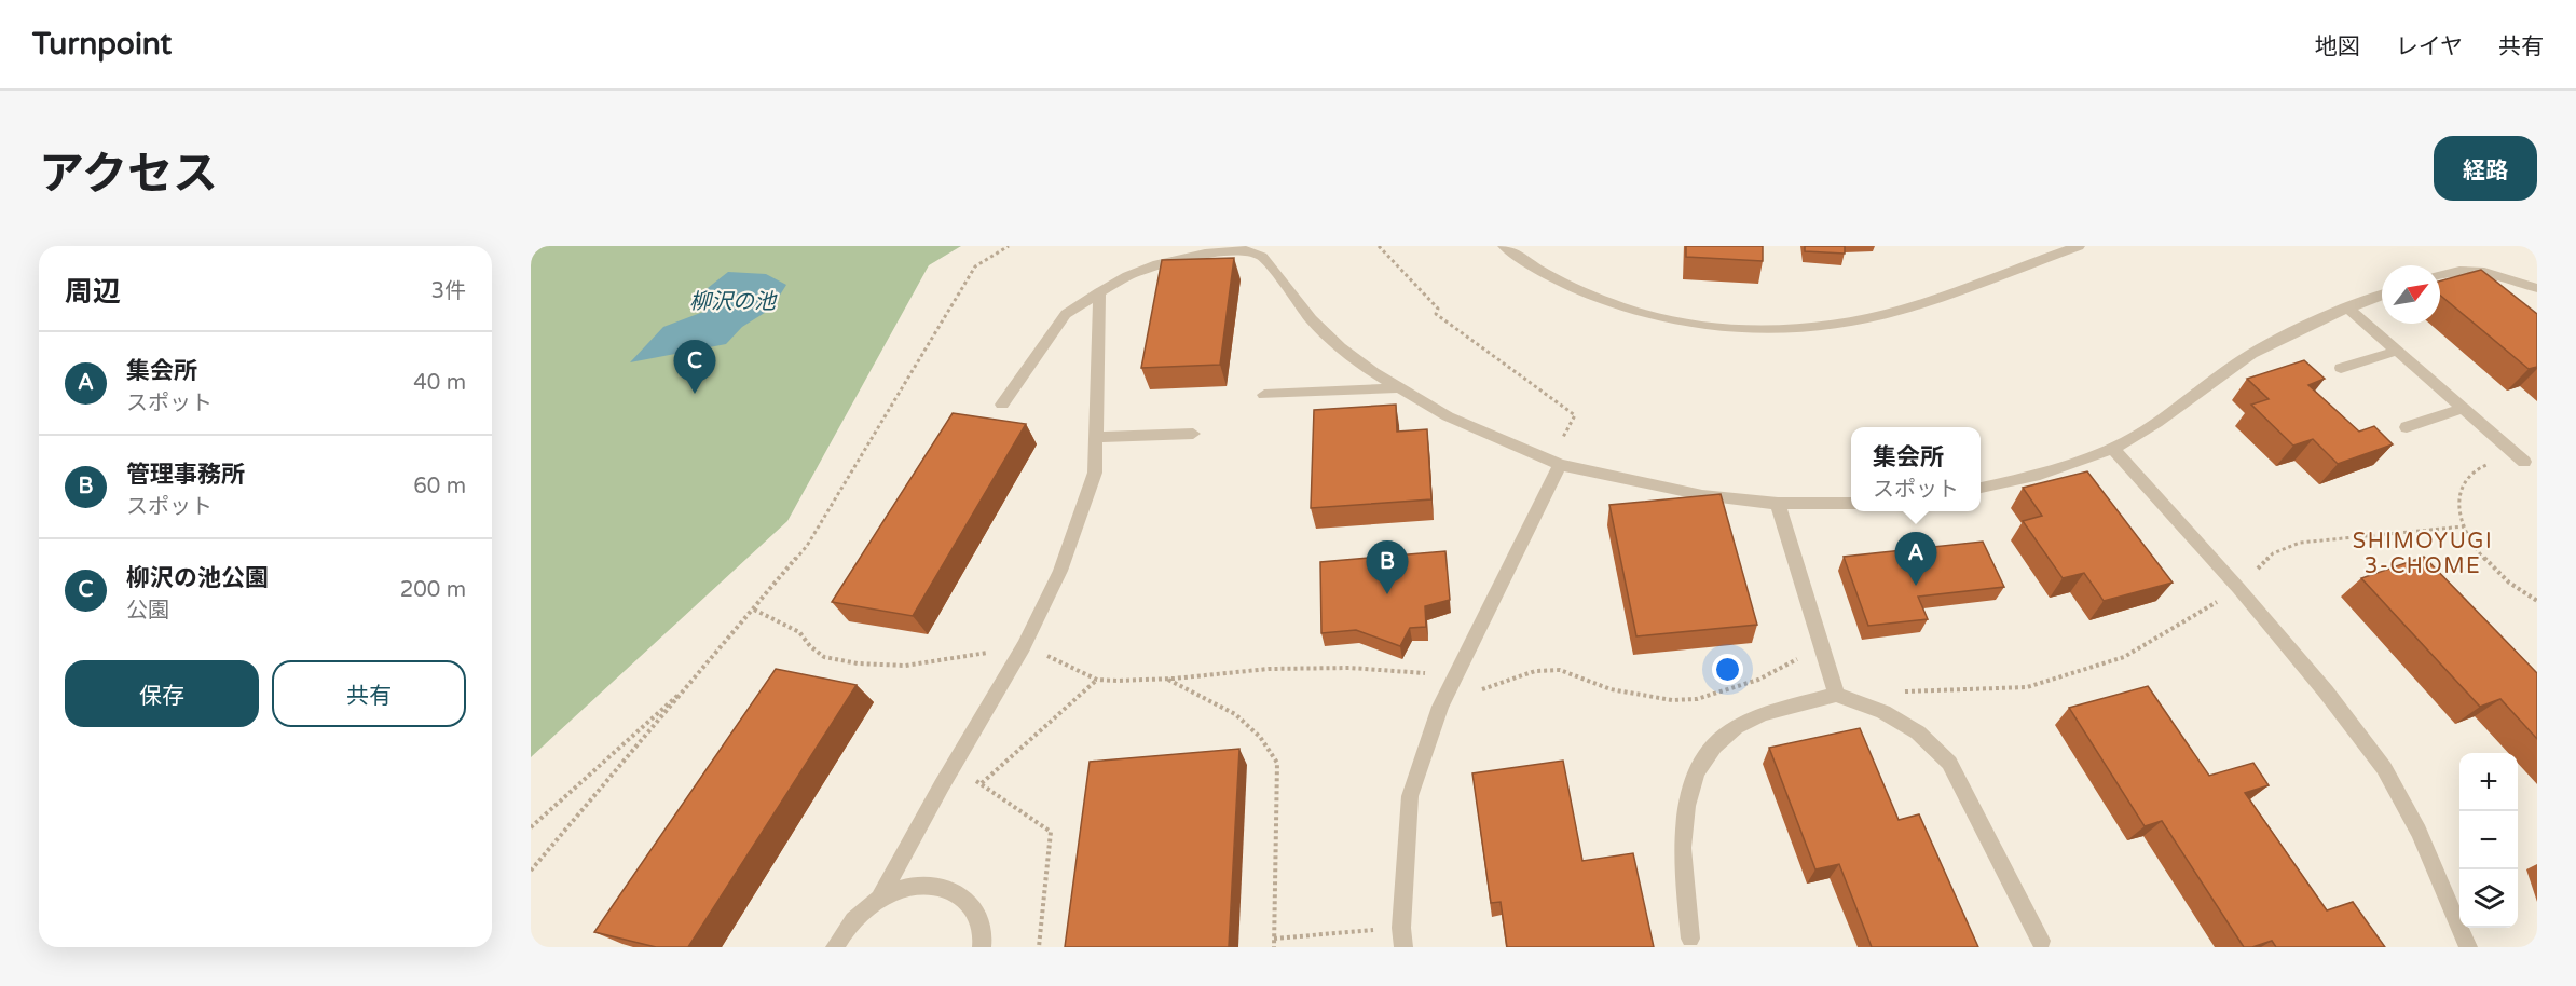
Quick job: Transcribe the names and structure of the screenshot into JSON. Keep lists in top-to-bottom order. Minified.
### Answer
{"districts":["SHIMOYUGI 3-CHOME"],"water":["柳沢の池"],"north":"top right","page":{"header":"Turnpoint","nav":["地図","レイヤ","共有"],"title":"アクセス","buttons":["経路",["保存","共有"]],"heading":["周辺","3件"],"list":[{"mark":"A","name":"集会所","note":"スポット","value":"40 m"},{"mark":"B","name":"管理事務所","note":"スポット","value":"60 m"},{"mark":"C","name":"柳沢の池公園","note":"公園","value":"200 m"}],"pins":["C","A","B"],"popup":["集会所","スポット"],"map_buttons":["+","−"]}}
